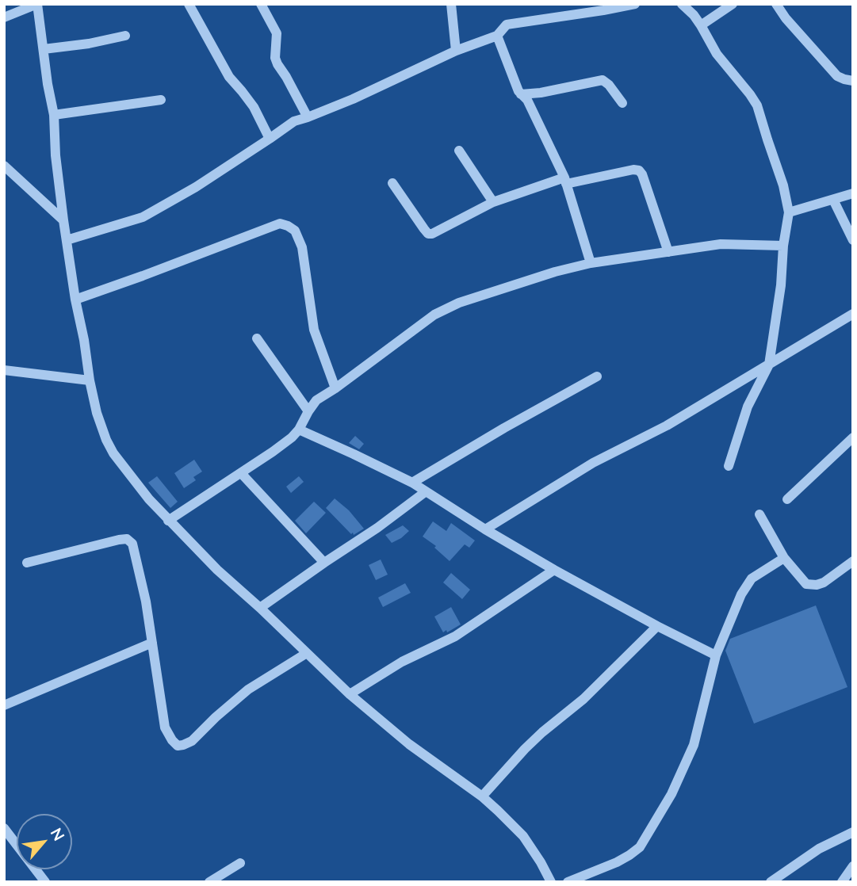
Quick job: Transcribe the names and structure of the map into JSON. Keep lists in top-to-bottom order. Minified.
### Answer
{"north":"top right"}
